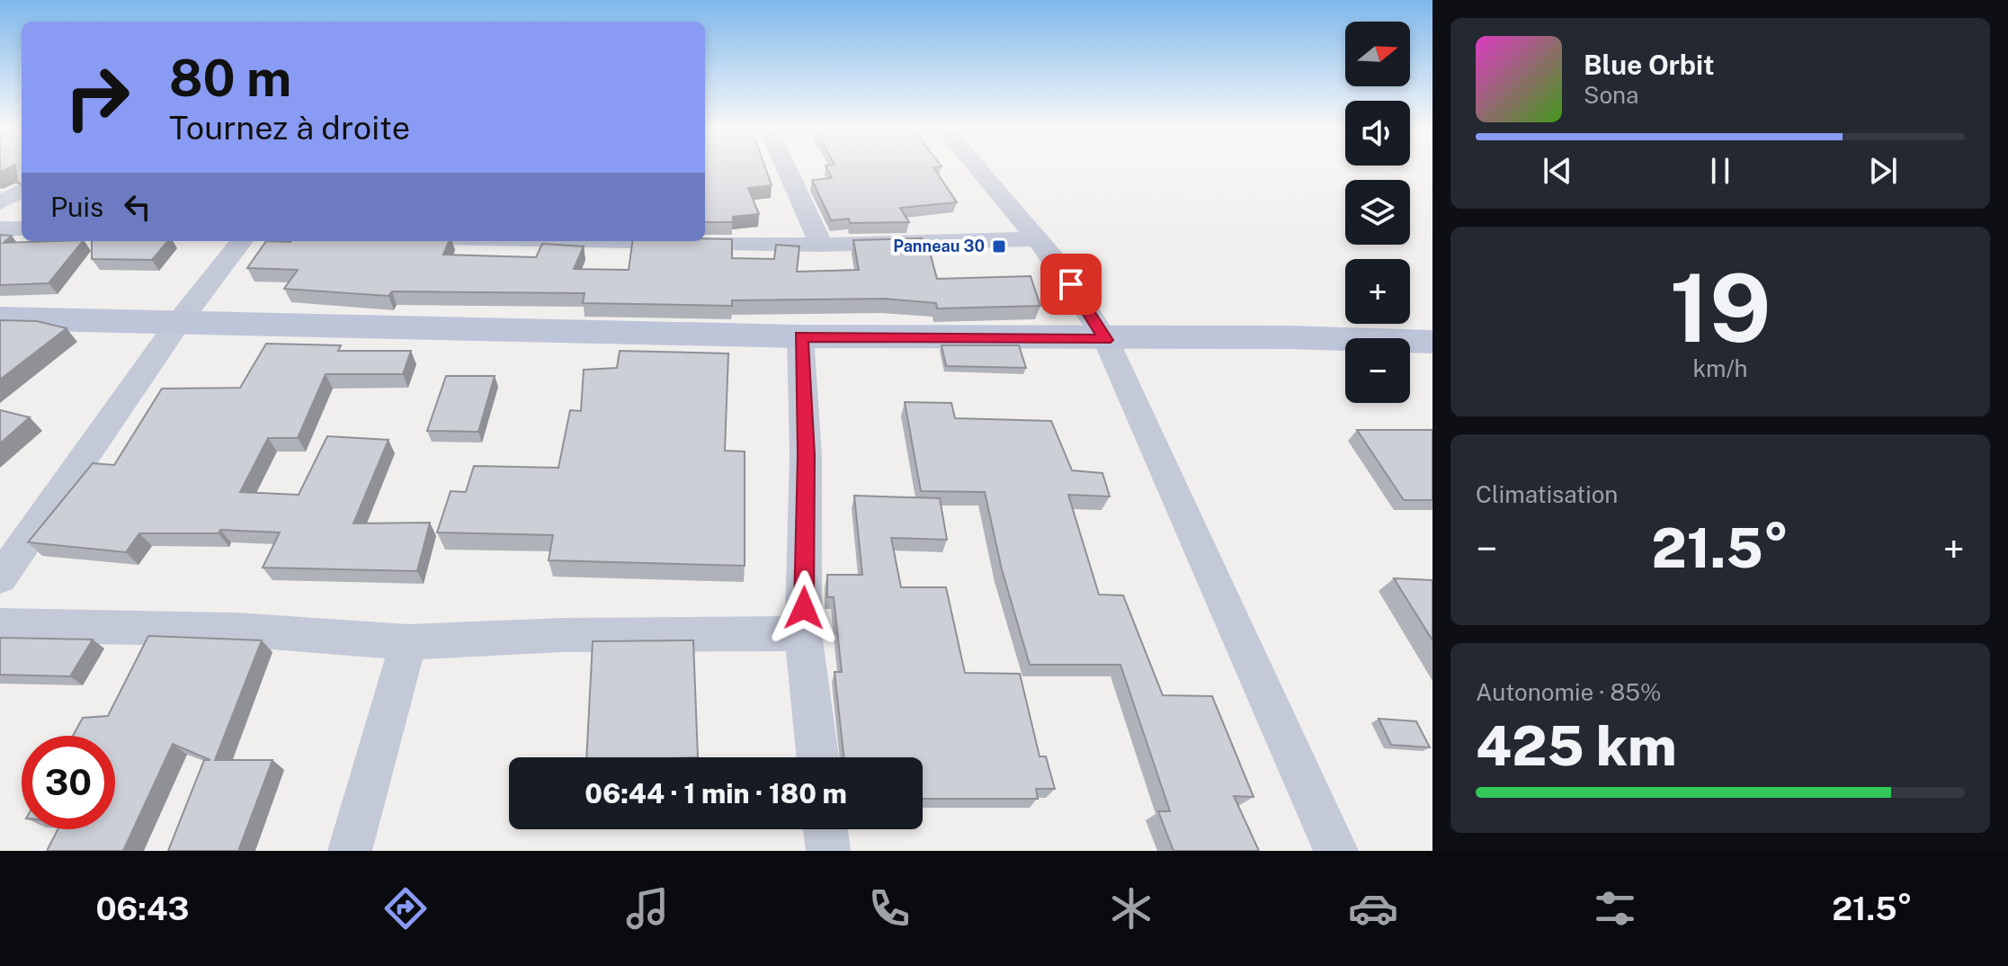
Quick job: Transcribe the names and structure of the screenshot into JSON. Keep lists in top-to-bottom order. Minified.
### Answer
{"places":{"transit":["Panneau 30"]},"north":"right","page":{"map_buttons":["+","−"],"turn":["80 m","Tournez à droite"],"song":["Blue Orbit","Sona"],"then":"Puis","tile":[["19","km/h"],"Climatisation",["Autonomie · 85%","425 km"]],"heat":["−","21.5°","+"],"limit":"30","trip":"06:44 · 1 min · 180 m","tabs":["06:43","21.5°"]}}
